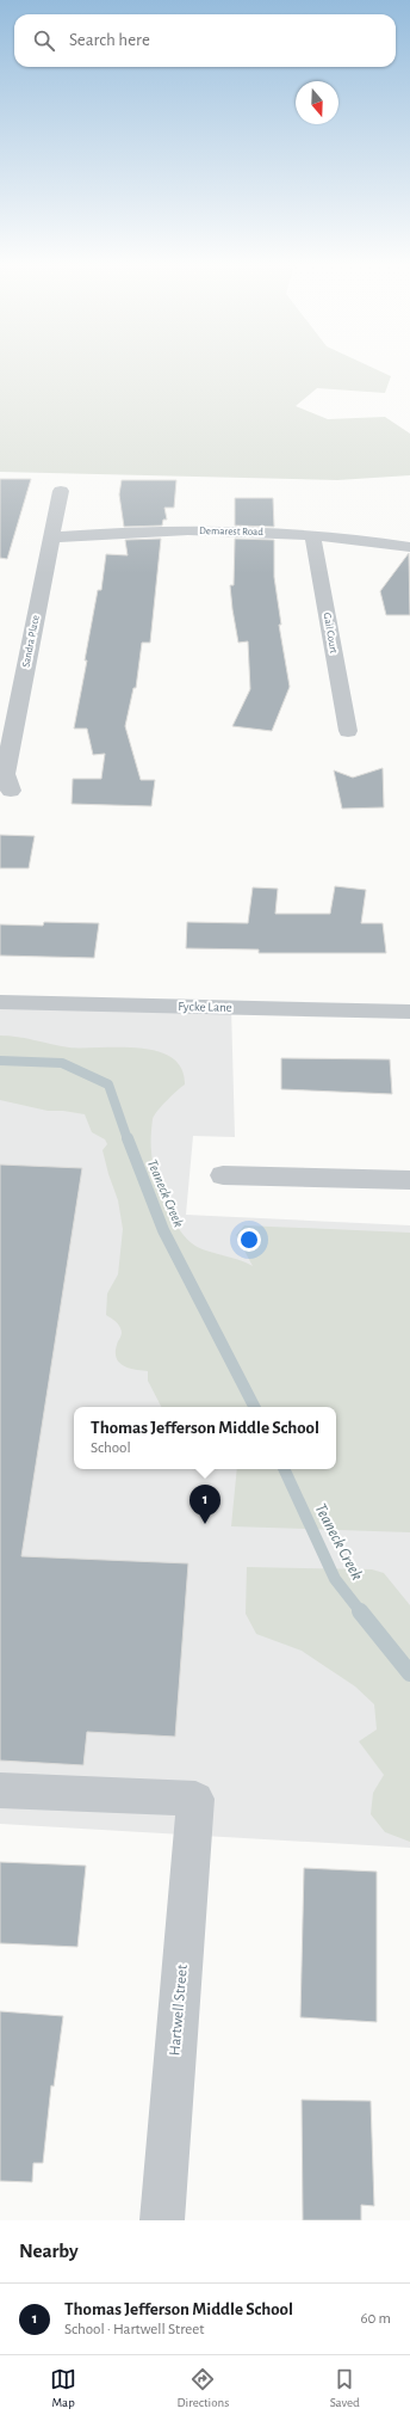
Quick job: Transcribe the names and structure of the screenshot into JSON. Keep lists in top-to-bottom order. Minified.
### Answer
{"streets":{"street":["Demarest Road","Gail Court","Sandra Place","Fycke Lane","Hartwell Street"]},"crossings":[["Demarest Road","Gail Court"],["Demarest Road","Sandra Place"]],"water":["Teaneck Creek"],"north":"bottom","page":{"search":"Search here","popup":["Thomas Jefferson Middle School","School"],"pins":"1","heading":"Nearby","list":[{"mark":"1","name":"Thomas Jefferson Middle School","note":"School · Hartwell Street","value":"60 m"}],"nav":["Map","Directions","Saved"]}}
